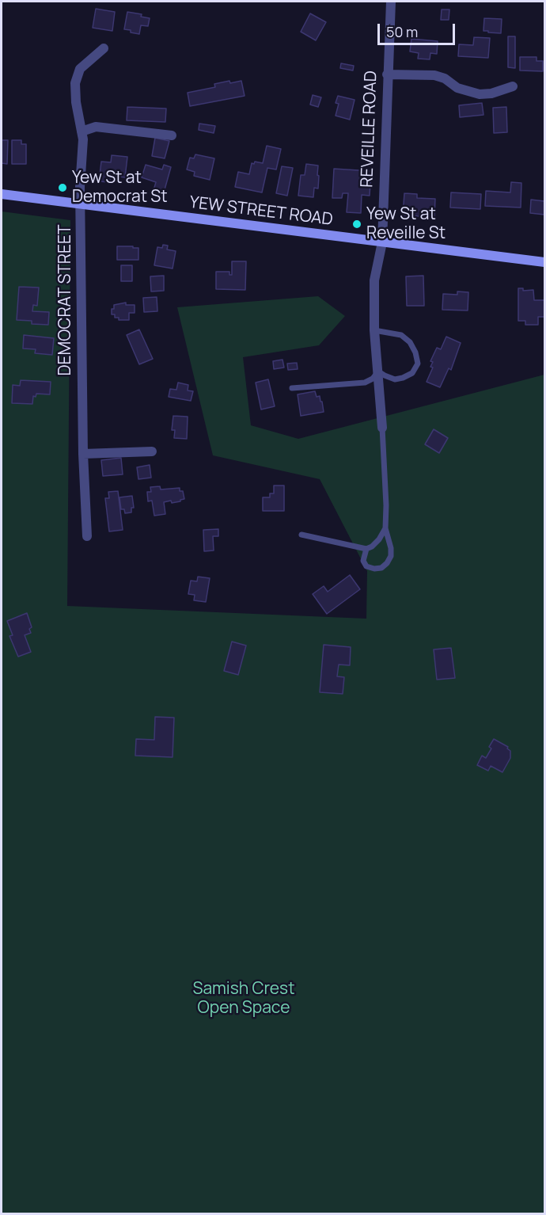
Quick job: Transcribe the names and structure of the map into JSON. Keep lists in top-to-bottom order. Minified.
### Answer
{"streets":{"street":["REVEILLE ROAD","YEW STREET ROAD","DEMOCRAT STREET"]},"crossings":[["REVEILLE ROAD","YEW STREET ROAD"],["YEW STREET ROAD","DEMOCRAT STREET"]],"parks":["Samish Crest Open Space"],"places":["Yew St at Democrat St","Yew St at Reveille St"],"scale_bar":"50 m"}
